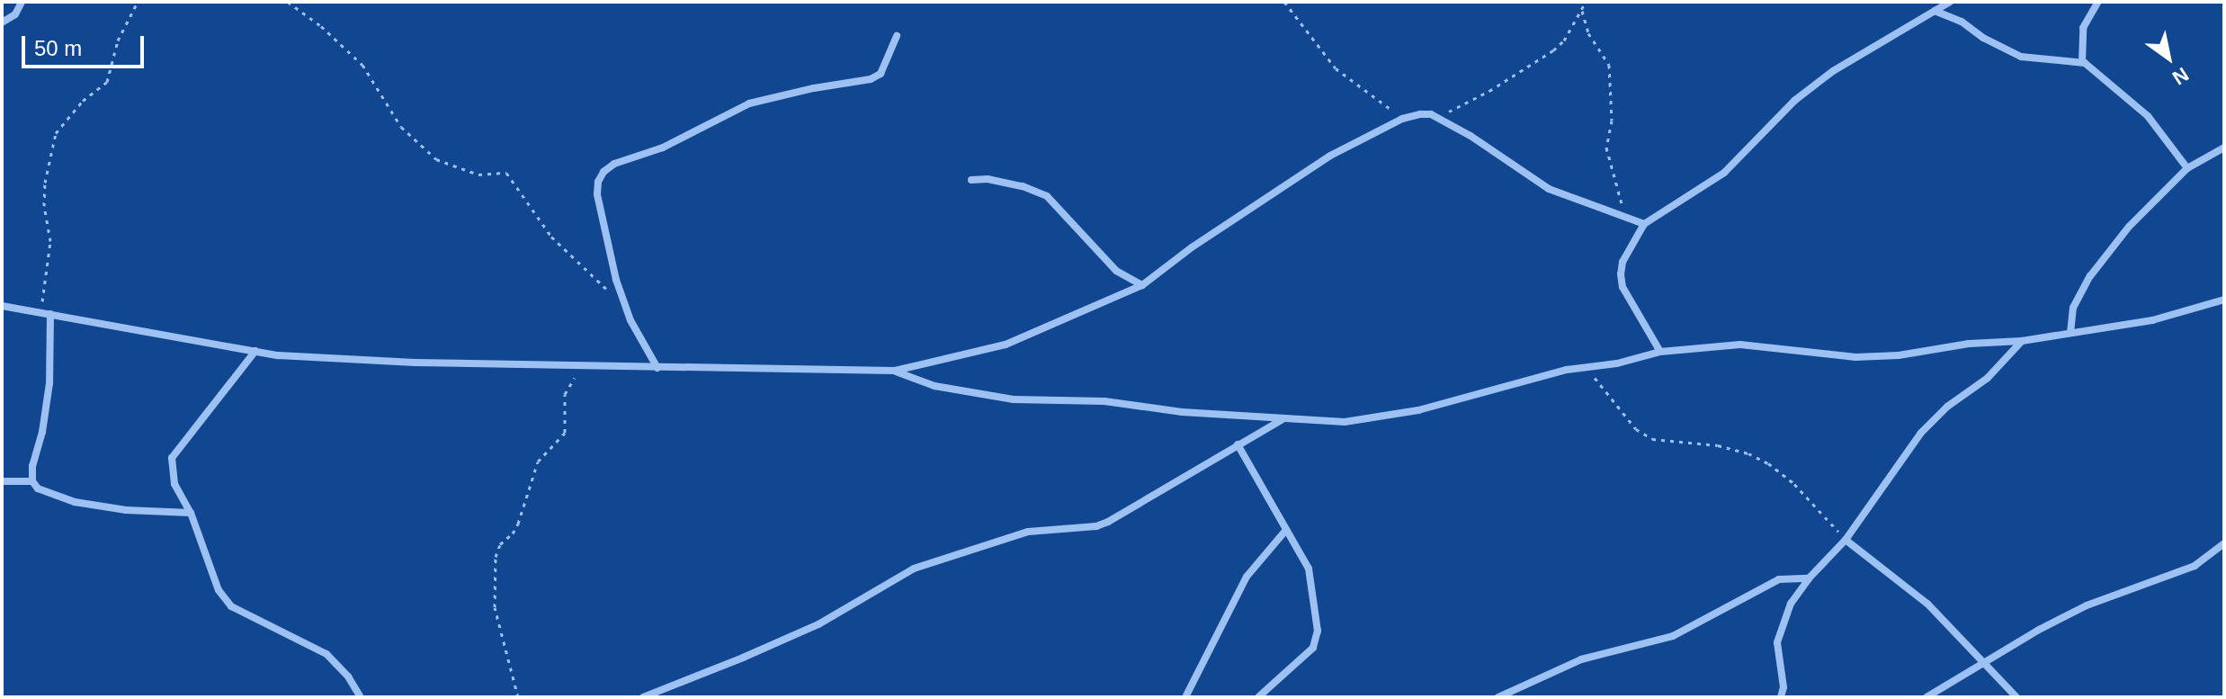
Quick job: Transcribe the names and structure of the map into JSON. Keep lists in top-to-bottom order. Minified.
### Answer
{"scale_bar":"50 m","north":"bottom right"}
